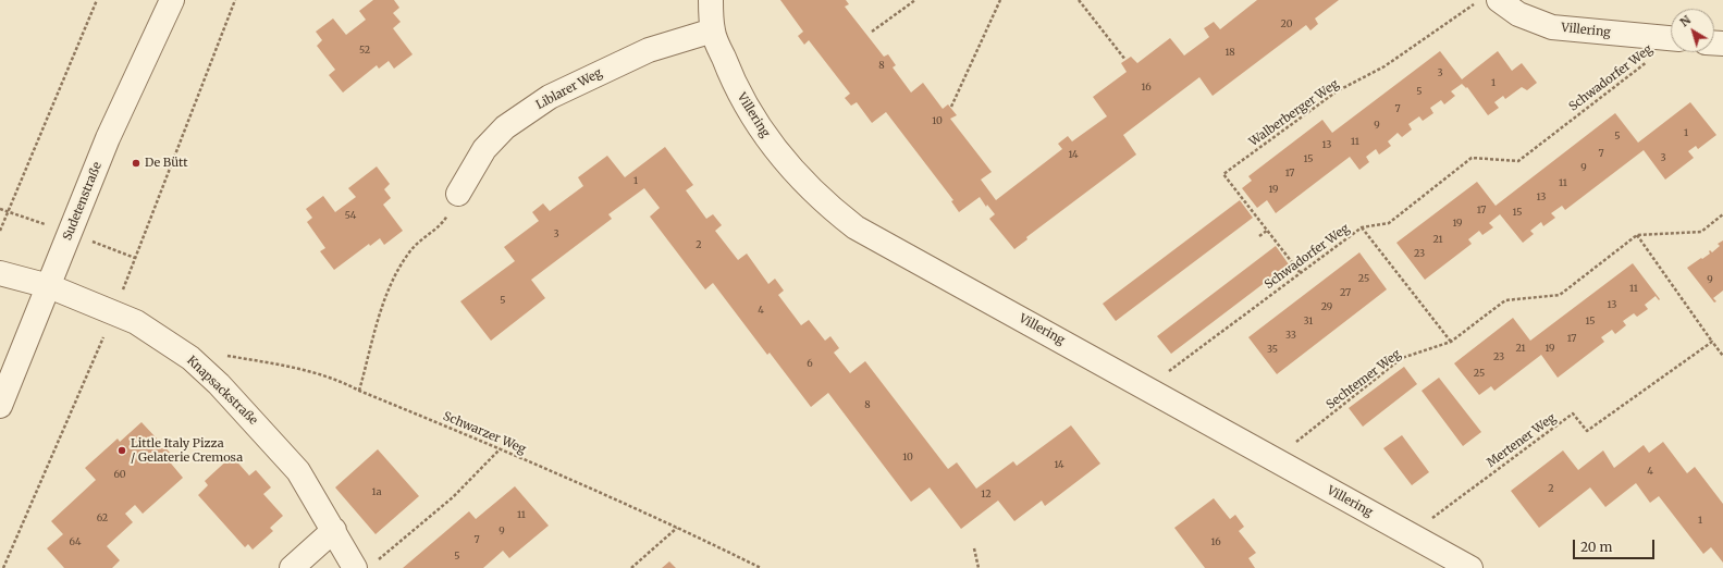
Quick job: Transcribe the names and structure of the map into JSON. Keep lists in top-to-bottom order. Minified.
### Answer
{"streets":{"street":["Villering","Liblarer Weg","Sudetenstraße","Knapsackstraße"],"path":["Schwadorfer Weg","Walberberger Weg","Sechtemer Weg","Schwarzer Weg","Mertener Weg"]},"crossings":[["Villering","Schwadorfer Weg"],["Villering","Liblarer Weg"],["Villering","Sechtemer Weg"],["Villering","Mertener Weg"],["Schwadorfer Weg","Walberberger Weg"],["Sudetenstraße","Knapsackstraße"],["Knapsackstraße","Schwarzer Weg"]],"places":["De Bütt","Little Italy Pizza / Gelaterie Cremosa"],"house_numbers":["20","52","18","8","3","1","16","5","7","10","9","1","5","11","13","7","14","3","15","9","17","1","11","19","13","17","15","54","19","3","21","2","23","25","9","11","27","5","13","29","4","31","15","33","17","21","19","35","23","6","25","8","10","14","4","60","2","1a","12","11","62","1","9","7","64","16","5"],"scale_bar":"20 m","north":"top left"}
